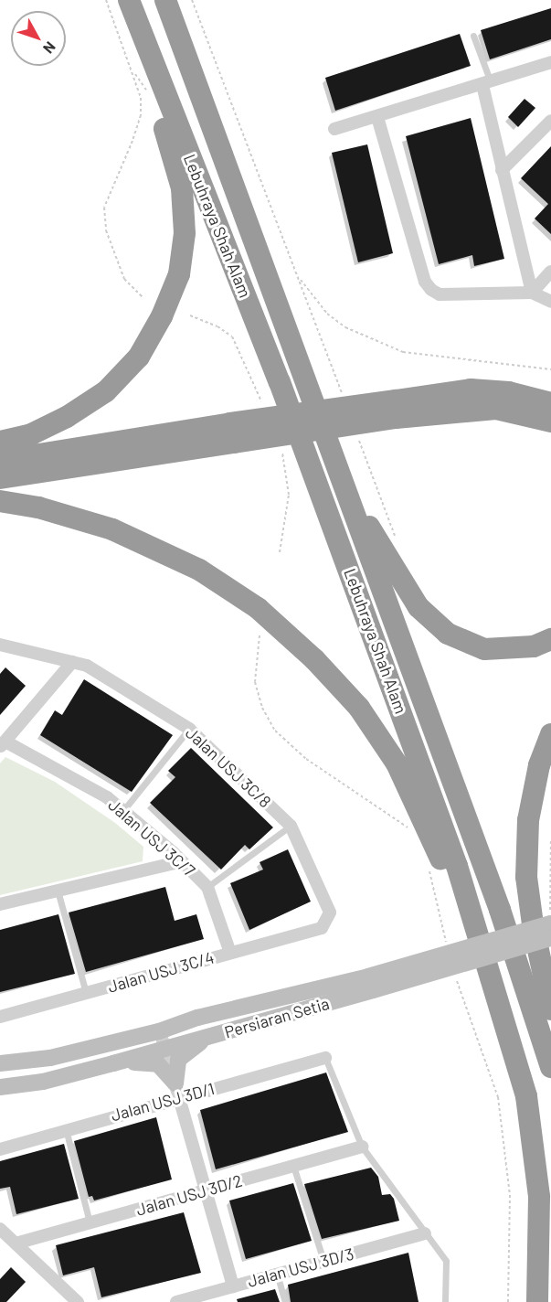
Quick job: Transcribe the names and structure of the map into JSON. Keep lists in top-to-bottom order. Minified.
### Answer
{"streets":{"highway":["Lebuhraya Shah Alam"],"main road":["Persiaran Setia"],"street":["Jalan USJ 3C/8","Jalan USJ 3C/7","Jalan USJ 3C/4","Jalan USJ 3D/1","Jalan USJ 3D/2","Jalan USJ 3D/3"]},"crossings":[["Jalan USJ 3C/8","Jalan USJ 3C/4"],["Jalan USJ 3C/7","Jalan USJ 3C/4"]],"north":"bottom right"}
